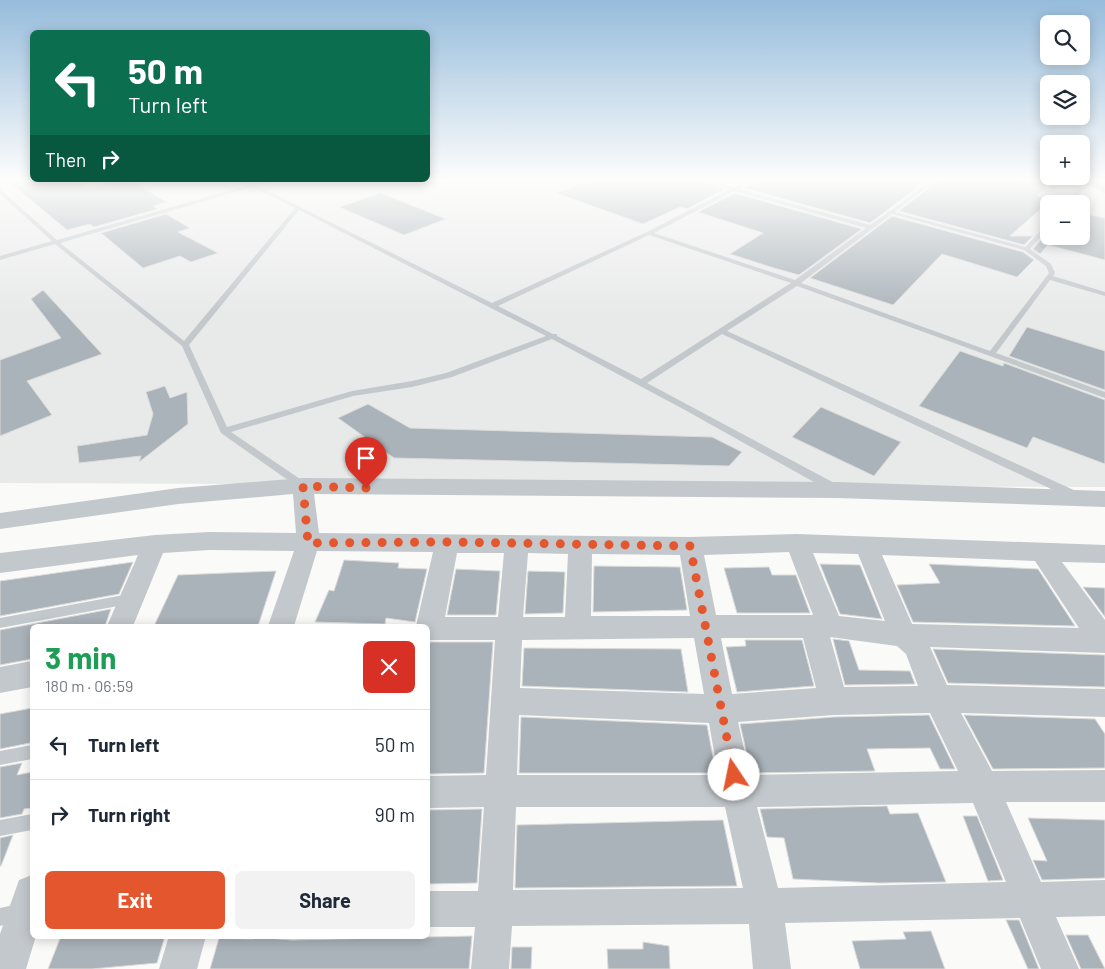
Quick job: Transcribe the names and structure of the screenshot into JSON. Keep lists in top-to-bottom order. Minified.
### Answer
{"page":{"map_buttons":["+","−"],"turn":["50 m","Turn left"],"then":"Then","heading":["3 min","180 m · 06:59"],"list":[{"name":"Turn left","value":"50 m"},{"name":"Turn right","value":"90 m"}],"buttons":["Exit","Share"]}}
